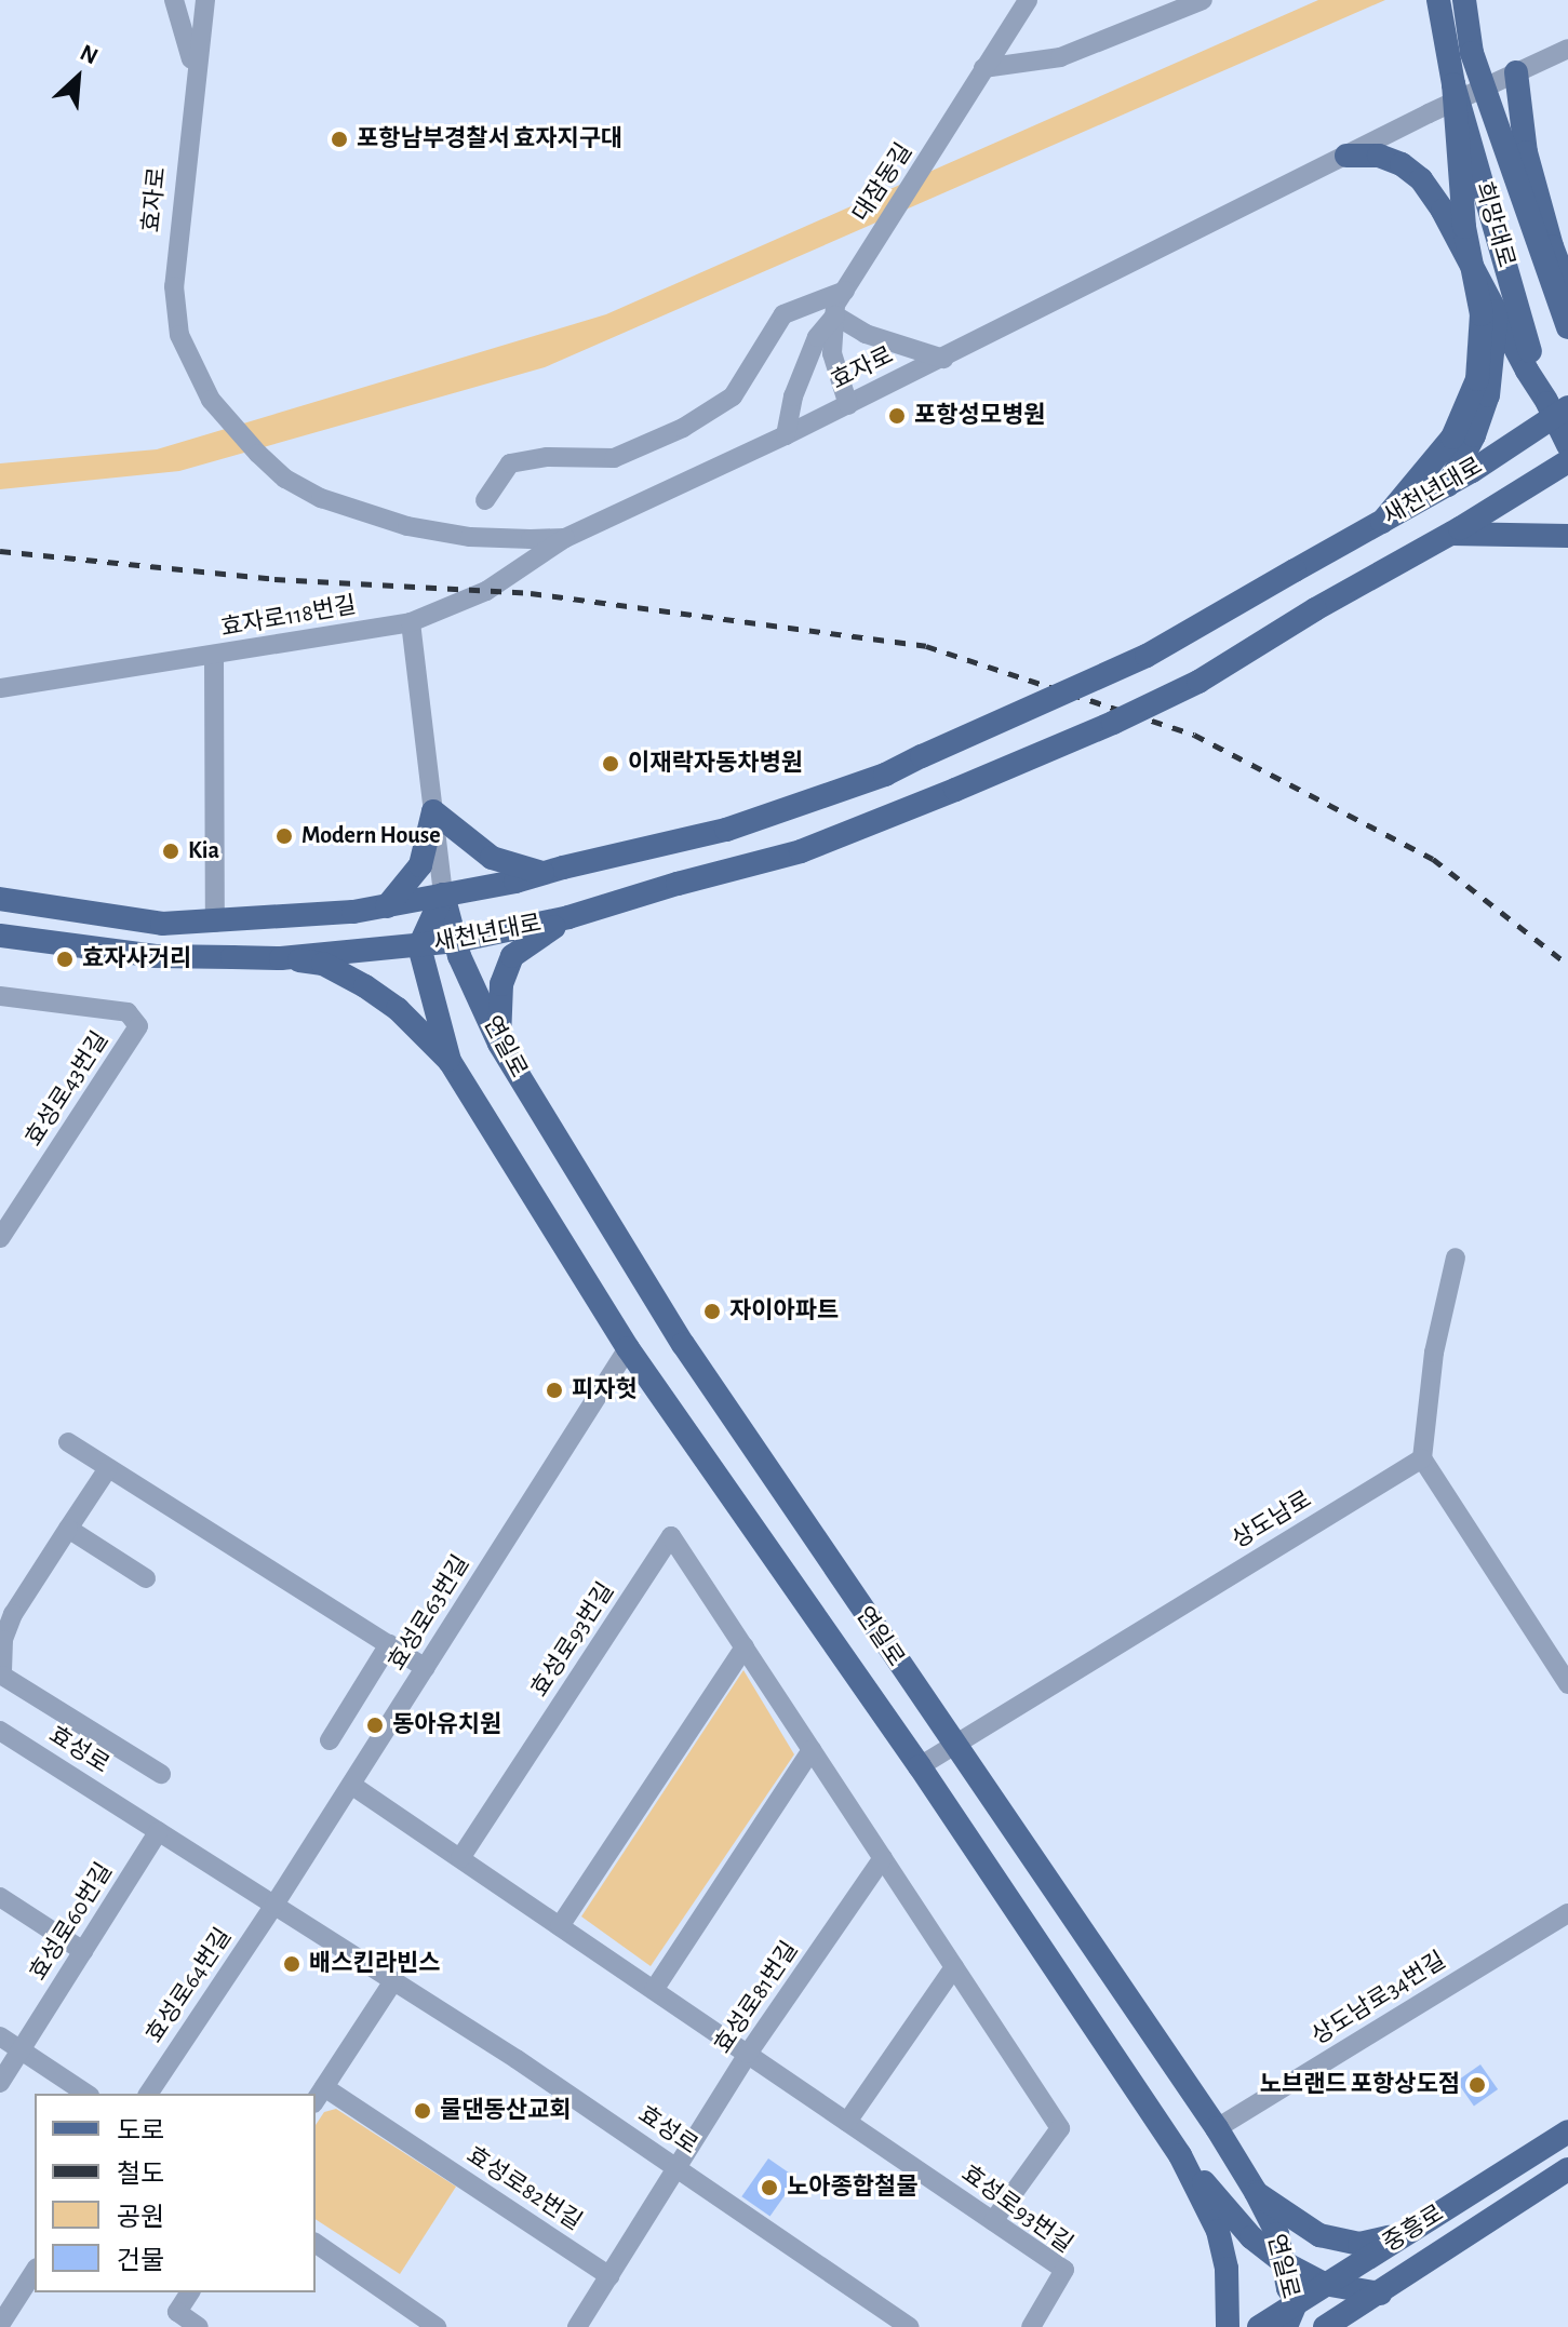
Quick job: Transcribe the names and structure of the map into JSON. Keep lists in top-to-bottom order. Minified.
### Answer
{"streets":{"main road":["희망대로","새천년대로","연일로","중흥로"],"street":["대잠동길","효자로","효자로118번길","효성로43번길","상도남로","효성로63번길","효성로93번길","효성로","효성로60번길","효성로64번길","효성로81번길","상도남로34번길","효성로82번길"]},"crossings":[["대잠동길","효자로"],["효자로","희망대로"],["효자로","효자로118번길"],["희망대로","새천년대로"],["새천년대로","연일로"],["연일로","상도남로"],["연일로","효성로63번길"],["연일로","상도남로34번길"],["연일로","중흥로"],["효성로63번길","효성로93번길"],["효성로63번길","효성로"],["효성로63번길","효성로64번길"],["효성로93번길","효성로81번길"],["효성로","효성로60번길"],["효성로","효성로64번길"],["효성로","효성로81번길"]],"places":["포항남부경찰서 효자지구대","포항성모병원","이재락자동차병원","Modern House","Kia","효자사거리","자이아파트","피자헛","동아유치원","배스킨라빈스","노브랜드 포항상도점","물댄동산교회","노아종합철물"],"legend":["도로","철도","공원","건물"],"north":"top right"}
